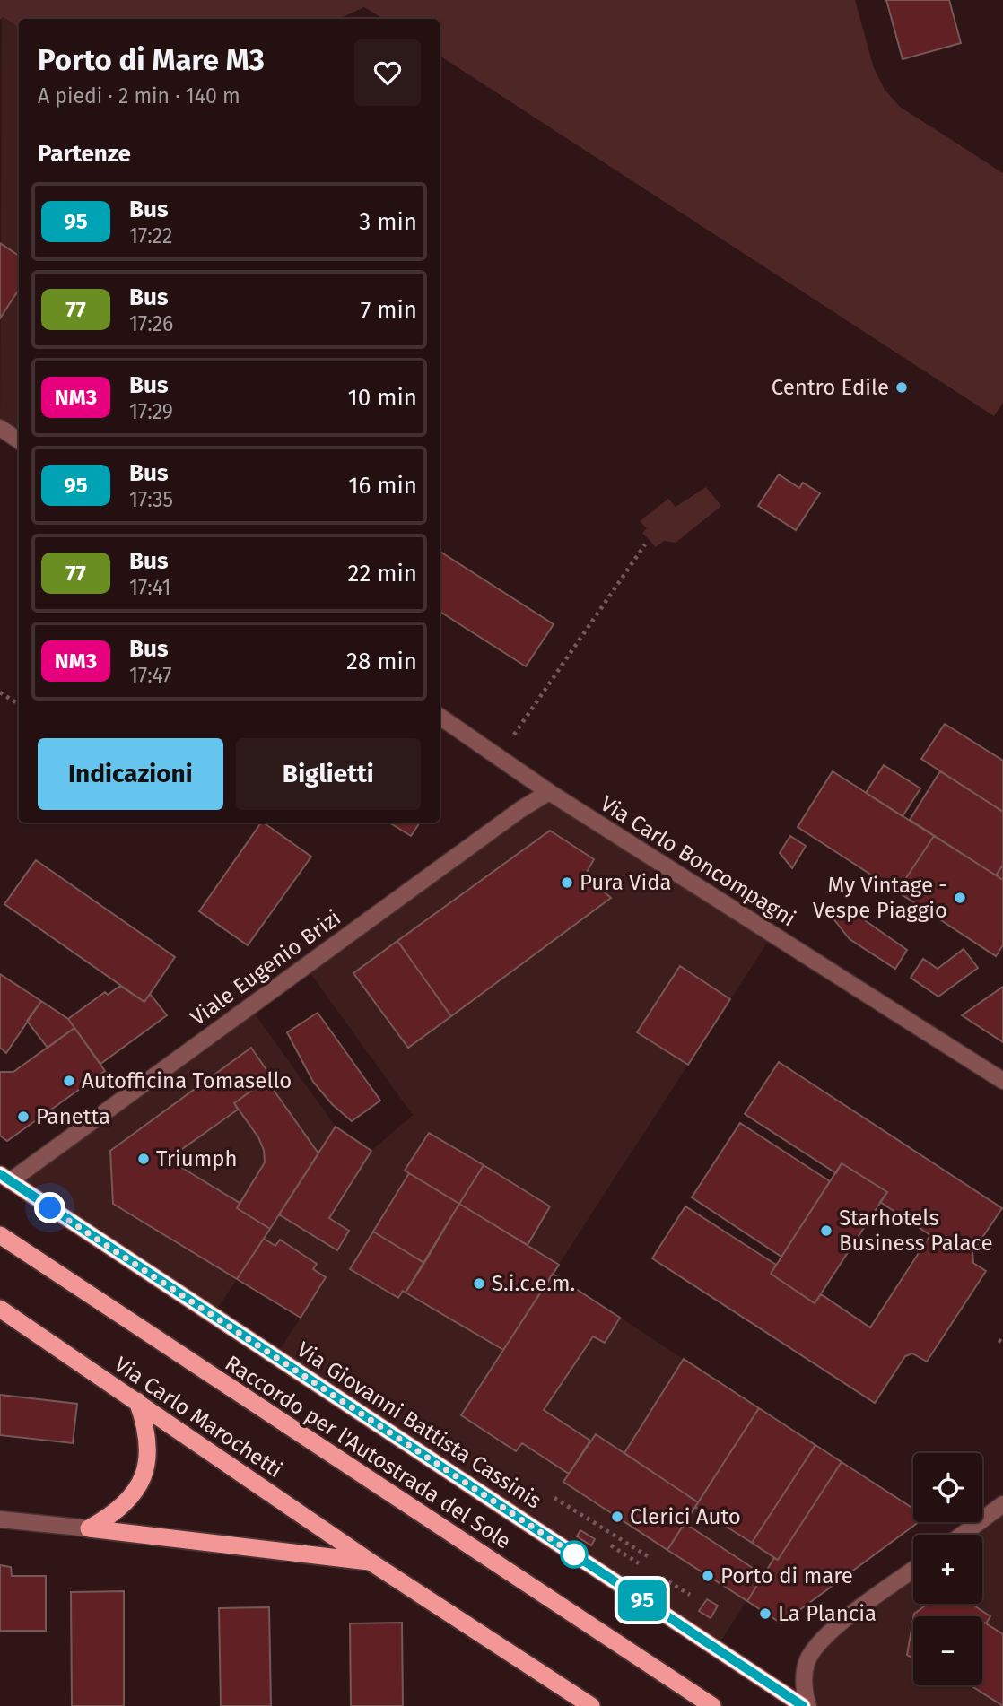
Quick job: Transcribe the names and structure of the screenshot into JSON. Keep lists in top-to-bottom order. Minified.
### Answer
{"streets":{"highway":["Via Carlo Marochetti","Raccordo per l'Autostrada del Sole"],"main road":["Via Giovanni Battista Cassinis"],"street":["Via Carlo Boncompagni","Viale Eugenio Brizi"]},"crossings":[["Via Carlo Boncompagni","Viale Eugenio Brizi"],["Viale Eugenio Brizi","Via Giovanni Battista Cassinis"]],"places":["Centro Edile","Pura Vida","My Vintage - Vespe Piaggio","Autofficina Tomasello","Panetta","Triumph","Starhotels Business Palace","S.i.c.e.m.","Clerici Auto","Porto di mare","La Plancia"],"lines":["bus line 95"],"page":{"on_map":"95","heading":[["Porto di Mare M3","A piedi · 2 min · 140 m"],"Partenze"],"list":[{"mark":"95","name":"Bus","note":"17:22","value":"3 min"},{"mark":"77","name":"Bus","note":"17:26","value":"7 min"},{"mark":"NM3","name":"Bus","note":"17:29","value":"10 min"},{"mark":"95","name":"Bus","note":"17:35","value":"16 min"},{"mark":"77","name":"Bus","note":"17:41","value":"22 min"},{"mark":"NM3","name":"Bus","note":"17:47","value":"28 min"}],"buttons":["Indicazioni","Biglietti"],"map_buttons":["+","−"]}}
